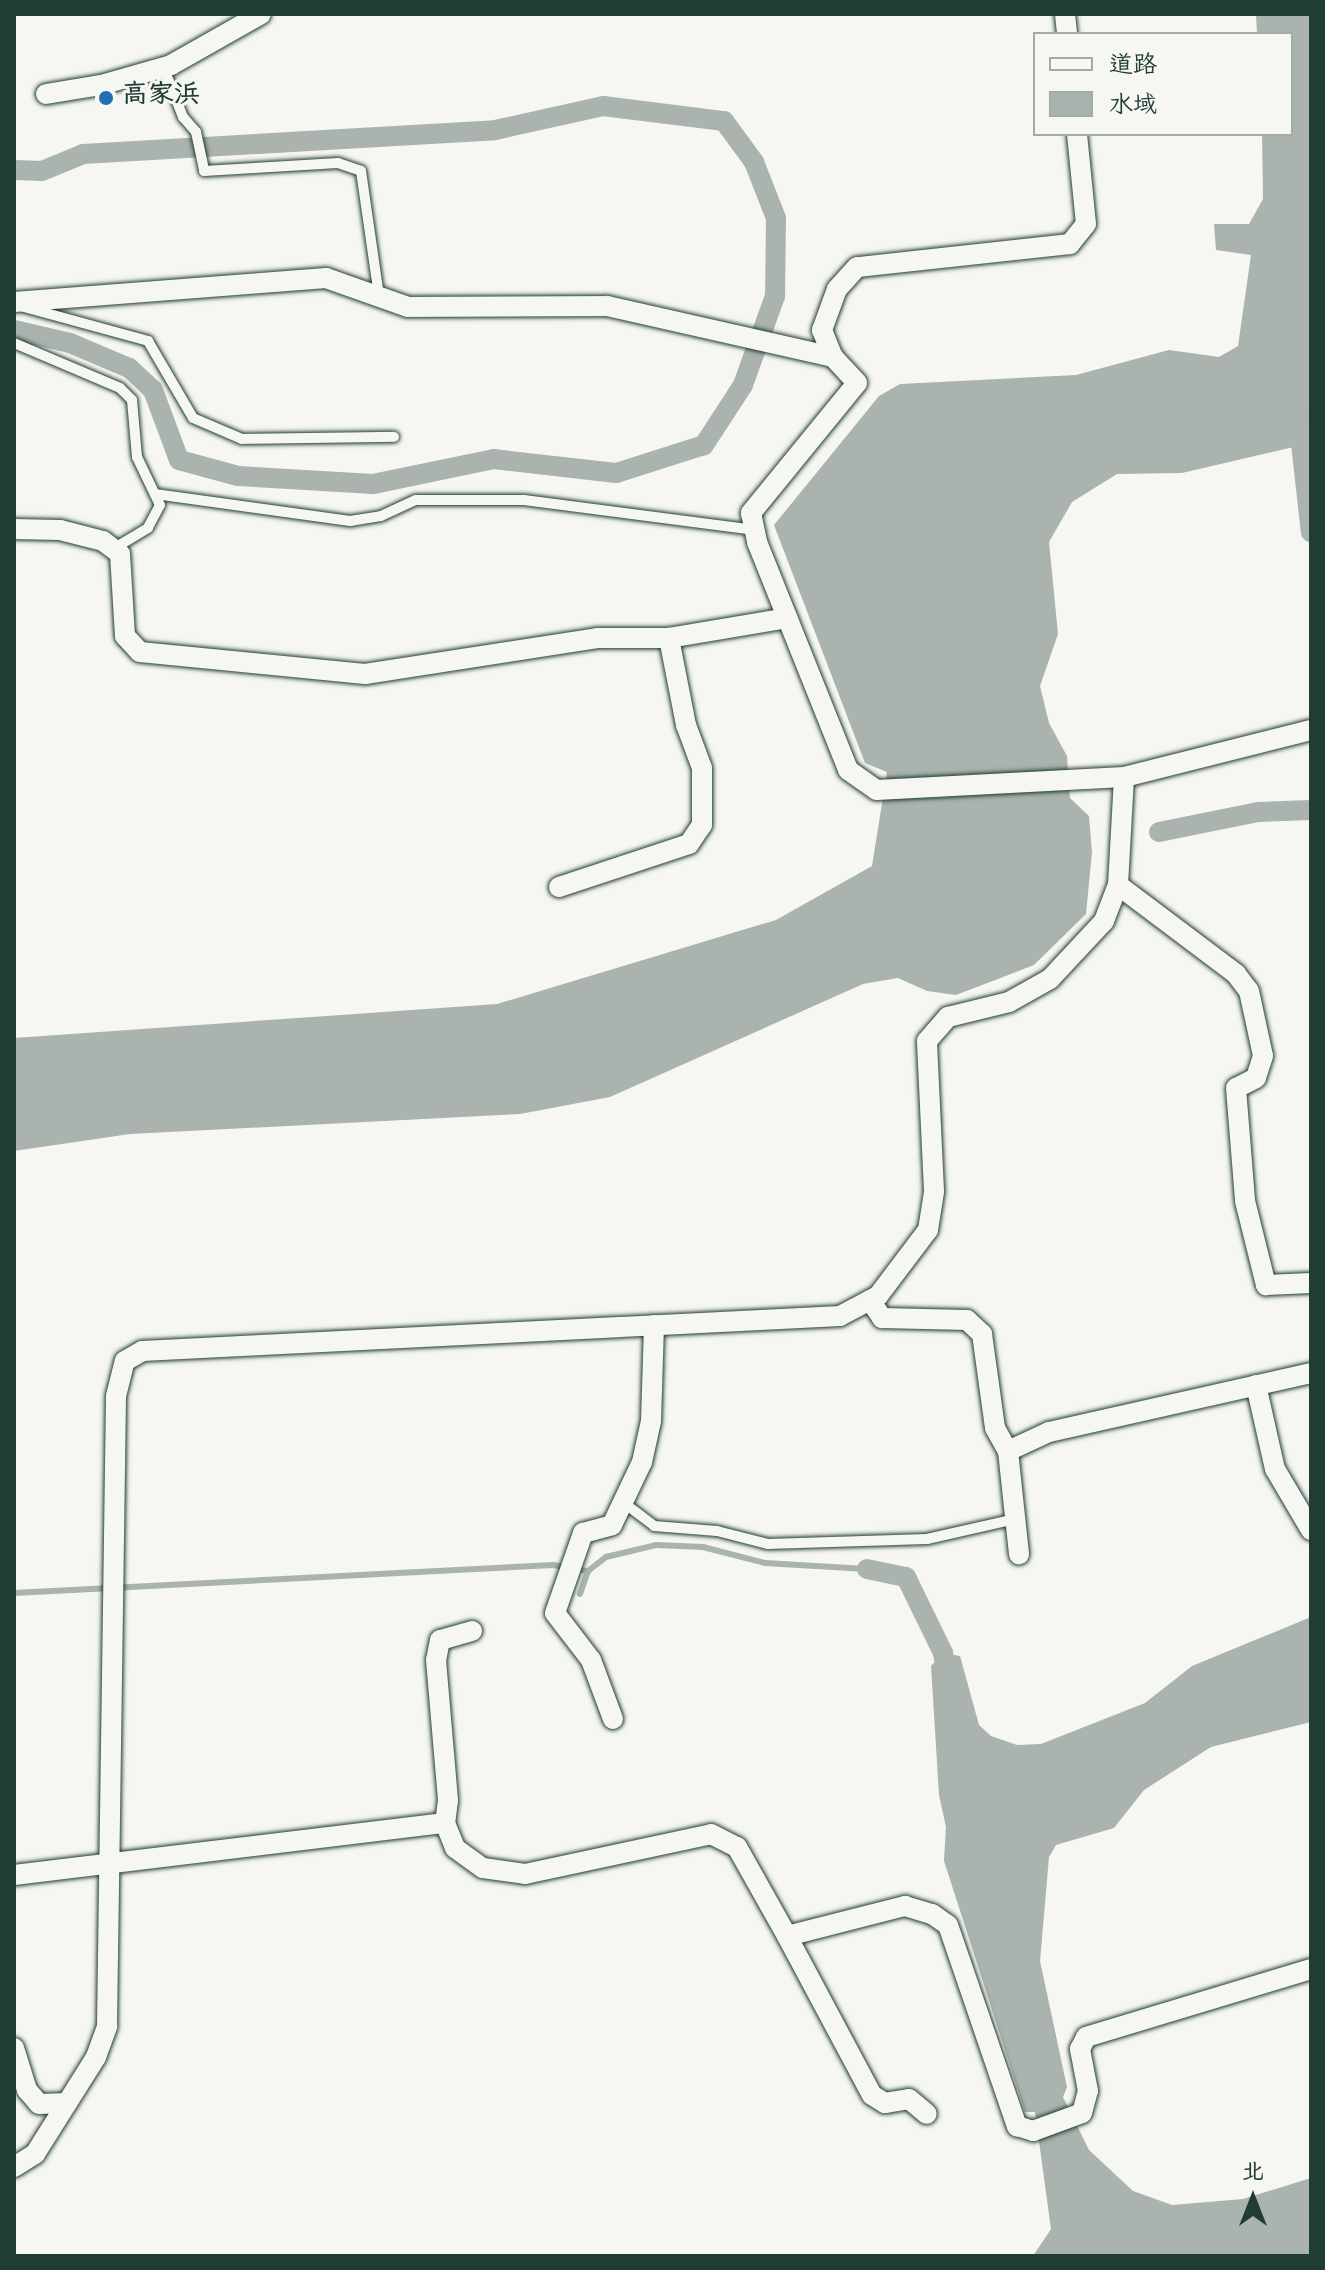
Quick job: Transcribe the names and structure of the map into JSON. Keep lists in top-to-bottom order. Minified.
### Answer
{"places":["高家浜"],"legend":["道路","水域"],"north":"top"}
